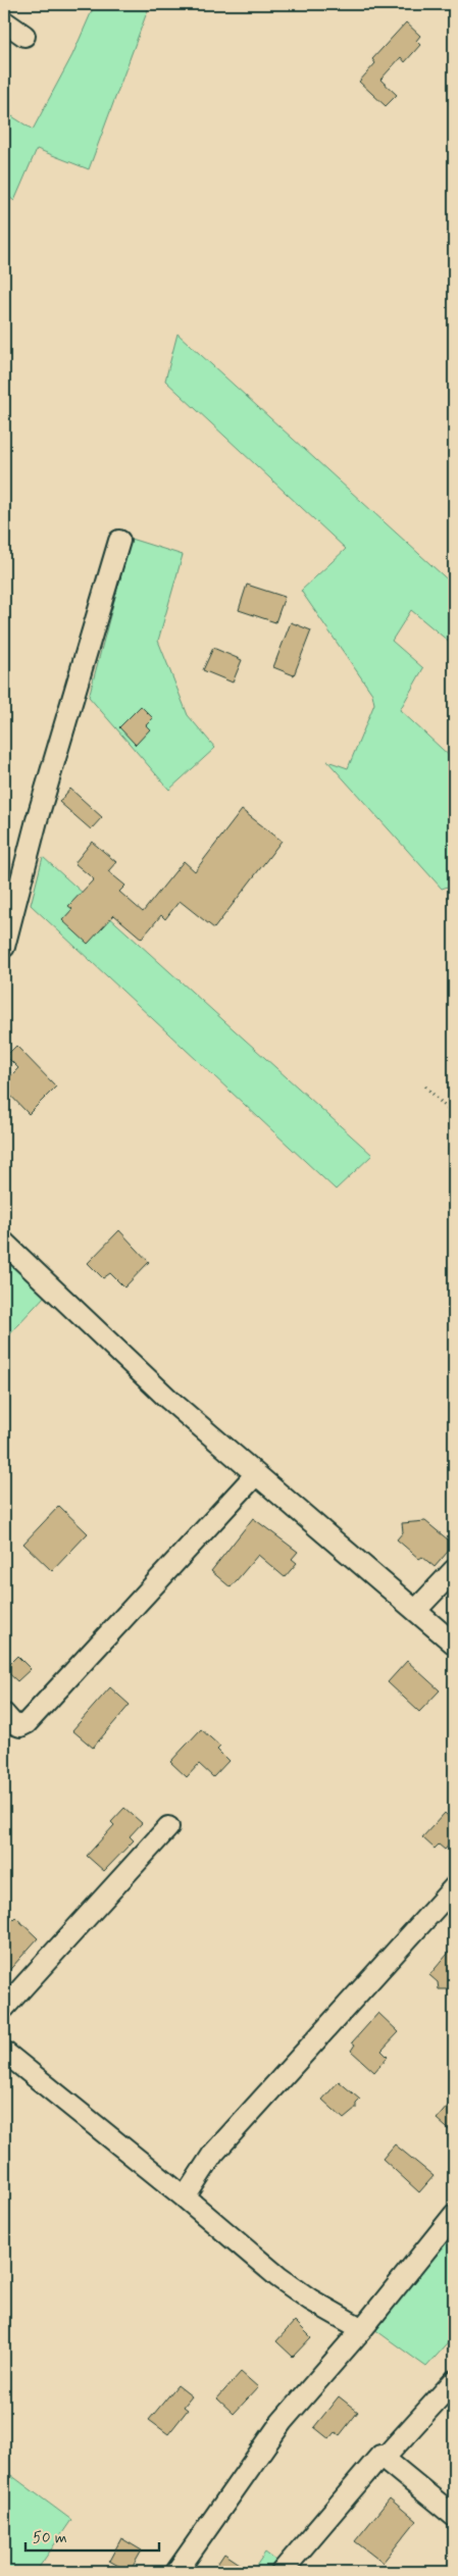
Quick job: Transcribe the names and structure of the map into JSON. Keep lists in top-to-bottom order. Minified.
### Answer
{"scale_bar":"50 m"}
